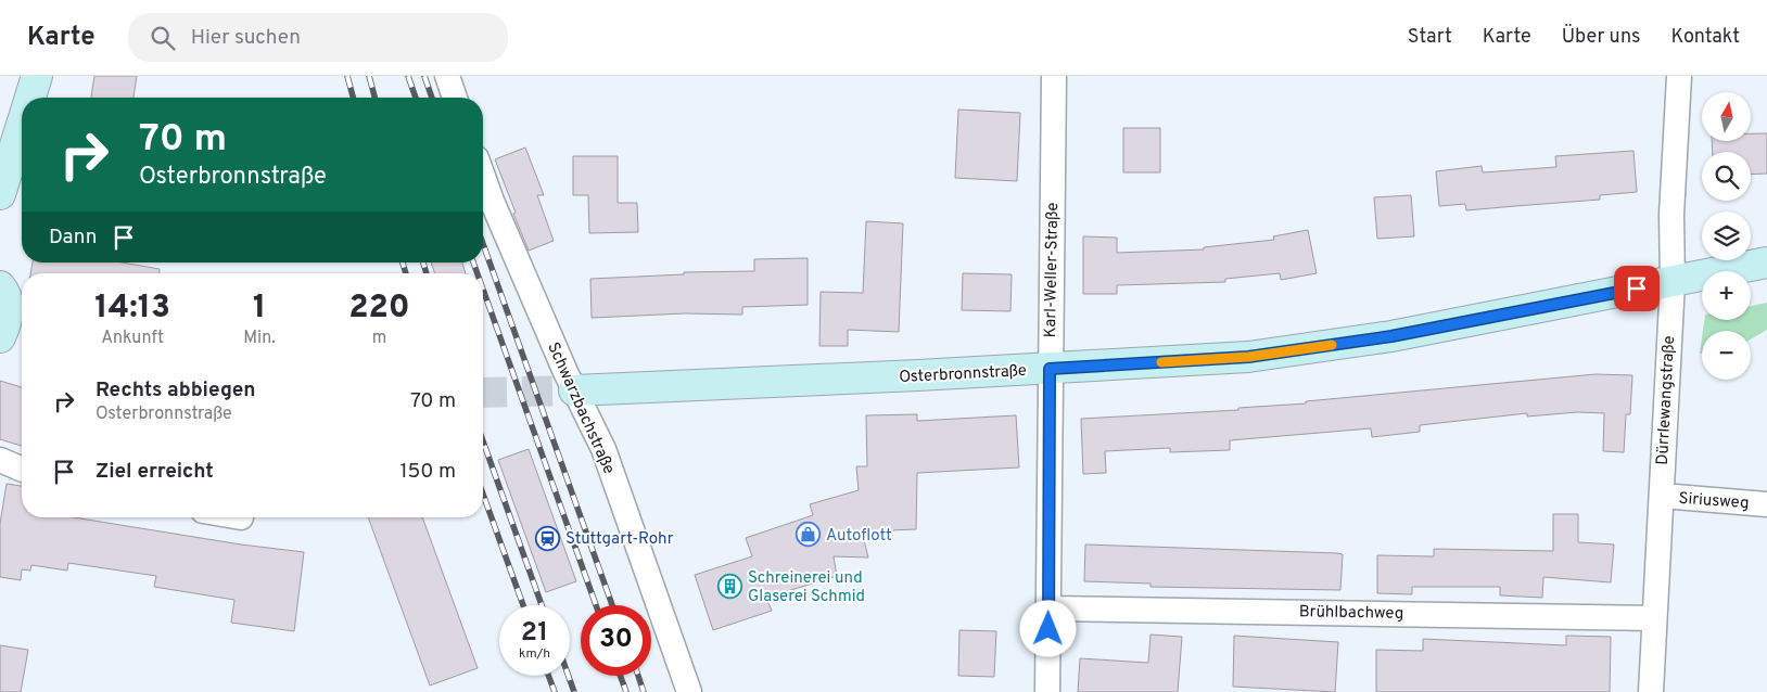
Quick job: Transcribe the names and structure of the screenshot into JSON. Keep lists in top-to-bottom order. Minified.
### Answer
{"streets":{"street":["Karl-Weller-Straße","Osterbronnstraße","Dürrlewangstraße","Schwarzbachstraße","Siriusweg","Brühlbachweg"]},"crossings":[["Karl-Weller-Straße","Osterbronnstraße"],["Karl-Weller-Straße","Brühlbachweg"],["Osterbronnstraße","Dürrlewangstraße"],["Osterbronnstraße","Schwarzbachstraße"],["Dürrlewangstraße","Siriusweg"],["Dürrlewangstraße","Brühlbachweg"]],"places":{"shop":["Autoflott"],"station":["Stuttgart-Rohr"],"building":["Schreinerei und Glaserei Schmid"]},"north":"top","page":{"header":"Karte","search":"Hier suchen","nav":["Start","Karte","Über uns","Kontakt"],"map_buttons":["+","−"],"turn":["70 m","Osterbronnstraße"],"then":"Dann","eta":["14:13","Ankunft","1","Min.","220","m"],"list":[{"name":"Rechts abbiegen","note":"Osterbronnstraße","value":"70 m"},{"name":"Ziel erreicht","value":"150 m"}],"speed":"21 km/h","limit":"30"}}
